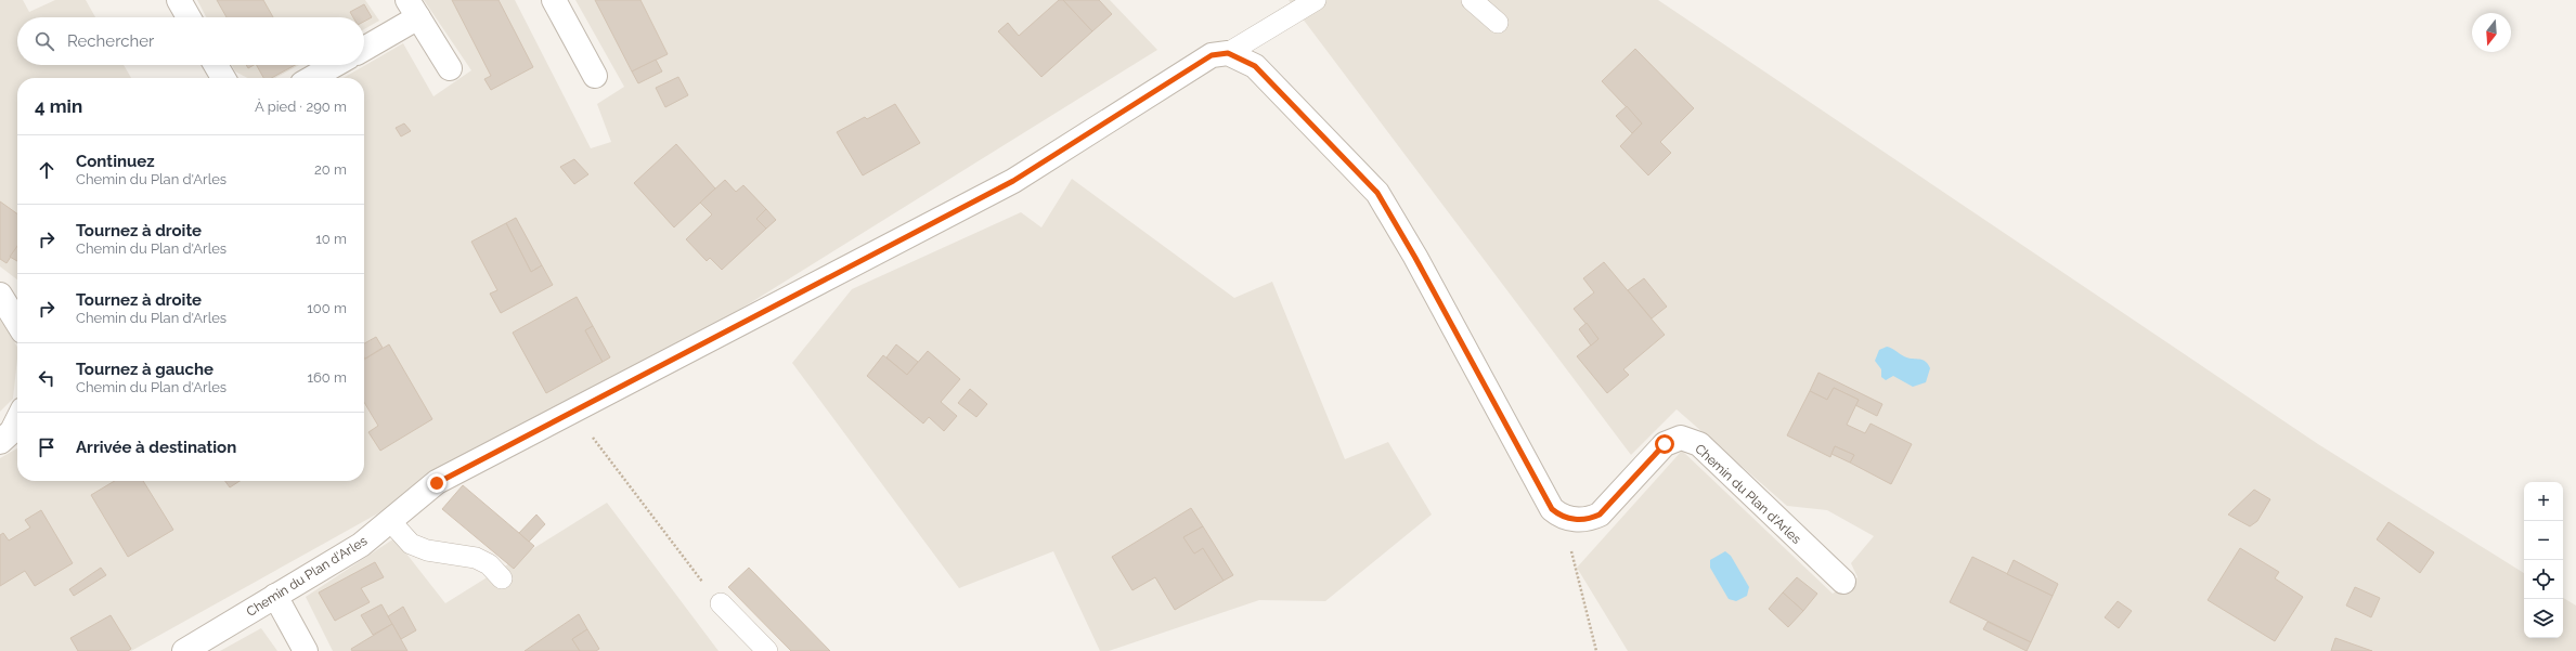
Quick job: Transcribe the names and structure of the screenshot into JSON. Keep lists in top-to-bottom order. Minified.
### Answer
{"streets":{"street":["Chemin du Plan d'Arles"]},"north":"bottom","page":{"search":"Rechercher","heading":["4 min","À pied · 290 m"],"list":[["Continuez","Chemin du Plan d'Arles","20 m"],["Tournez à droite","Chemin du Plan d'Arles","10 m"],["Tournez à droite","Chemin du Plan d'Arles","100 m"],["Tournez à gauche","Chemin du Plan d'Arles","160 m"],"Arrivée à destination"],"map_buttons":["+","−"]}}
